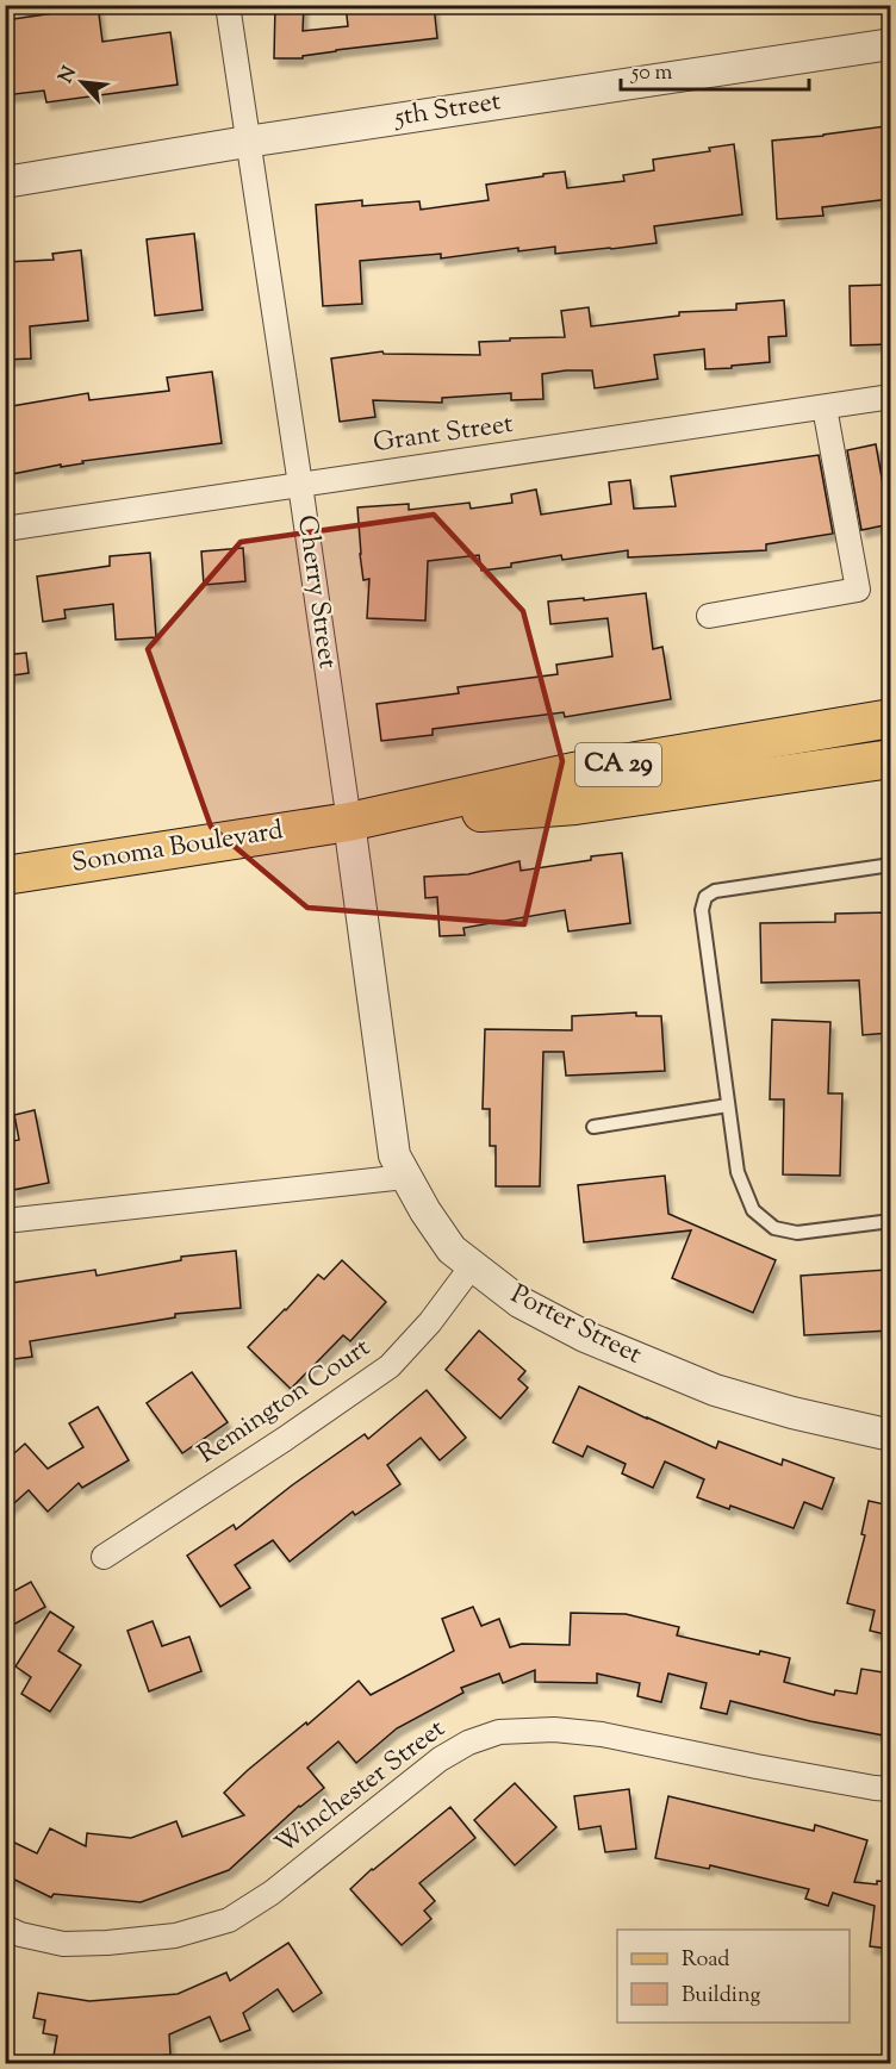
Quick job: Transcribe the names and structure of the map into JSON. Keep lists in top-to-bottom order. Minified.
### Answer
{"streets":{"main road":["CA 29","Sonoma Boulevard"],"street":["5th Street","Grant Street","Cherry Street","Porter Street","Remington Court","Winchester Street"]},"crossings":[["5th Street","Cherry Street"],["Grant Street","Cherry Street"],["Cherry Street","Sonoma Boulevard"],["Cherry Street","Porter Street"],["Porter Street","Remington Court"]],"legend":["Road","Building"],"scale_bar":"50 m","north":"top left"}
